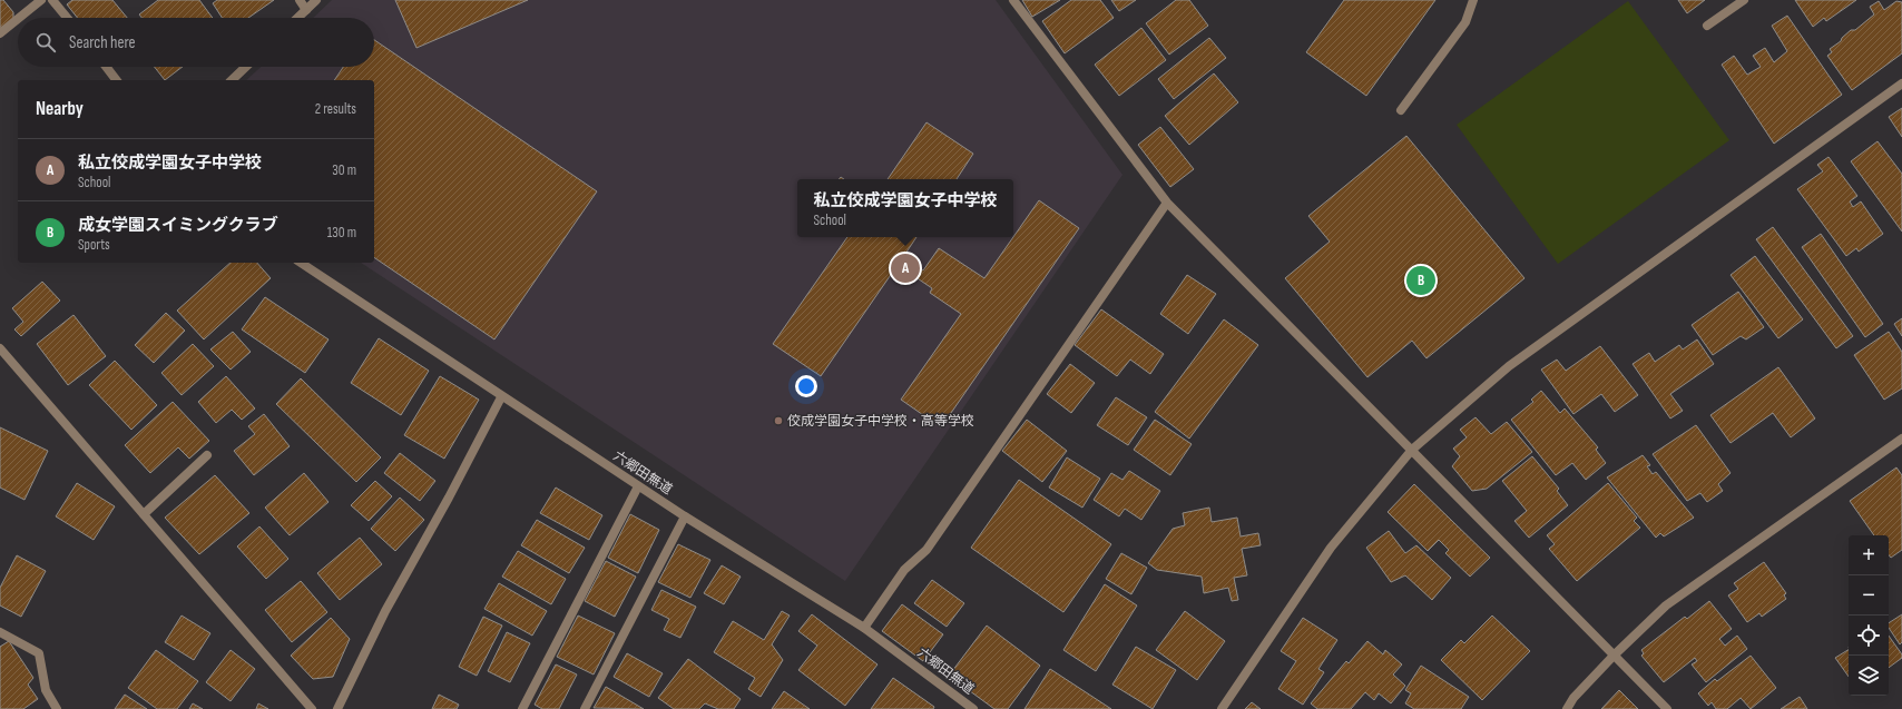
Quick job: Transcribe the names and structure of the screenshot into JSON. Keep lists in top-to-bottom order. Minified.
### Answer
{"streets":{"street":["六郷田無道"]},"places":["佼成学園女子中学校・高等学校"],"page":{"search":"Search here","heading":["Nearby","2 results"],"list":[{"mark":"A","name":"私立佼成学園女子中学校","note":"School","value":"30 m"},{"mark":"B","name":"成女学園スイミングクラブ","note":"Sports","value":"130 m"}],"popup":["私立佼成学園女子中学校","School"],"pins":["A","B"],"map_buttons":["+","−"]}}
